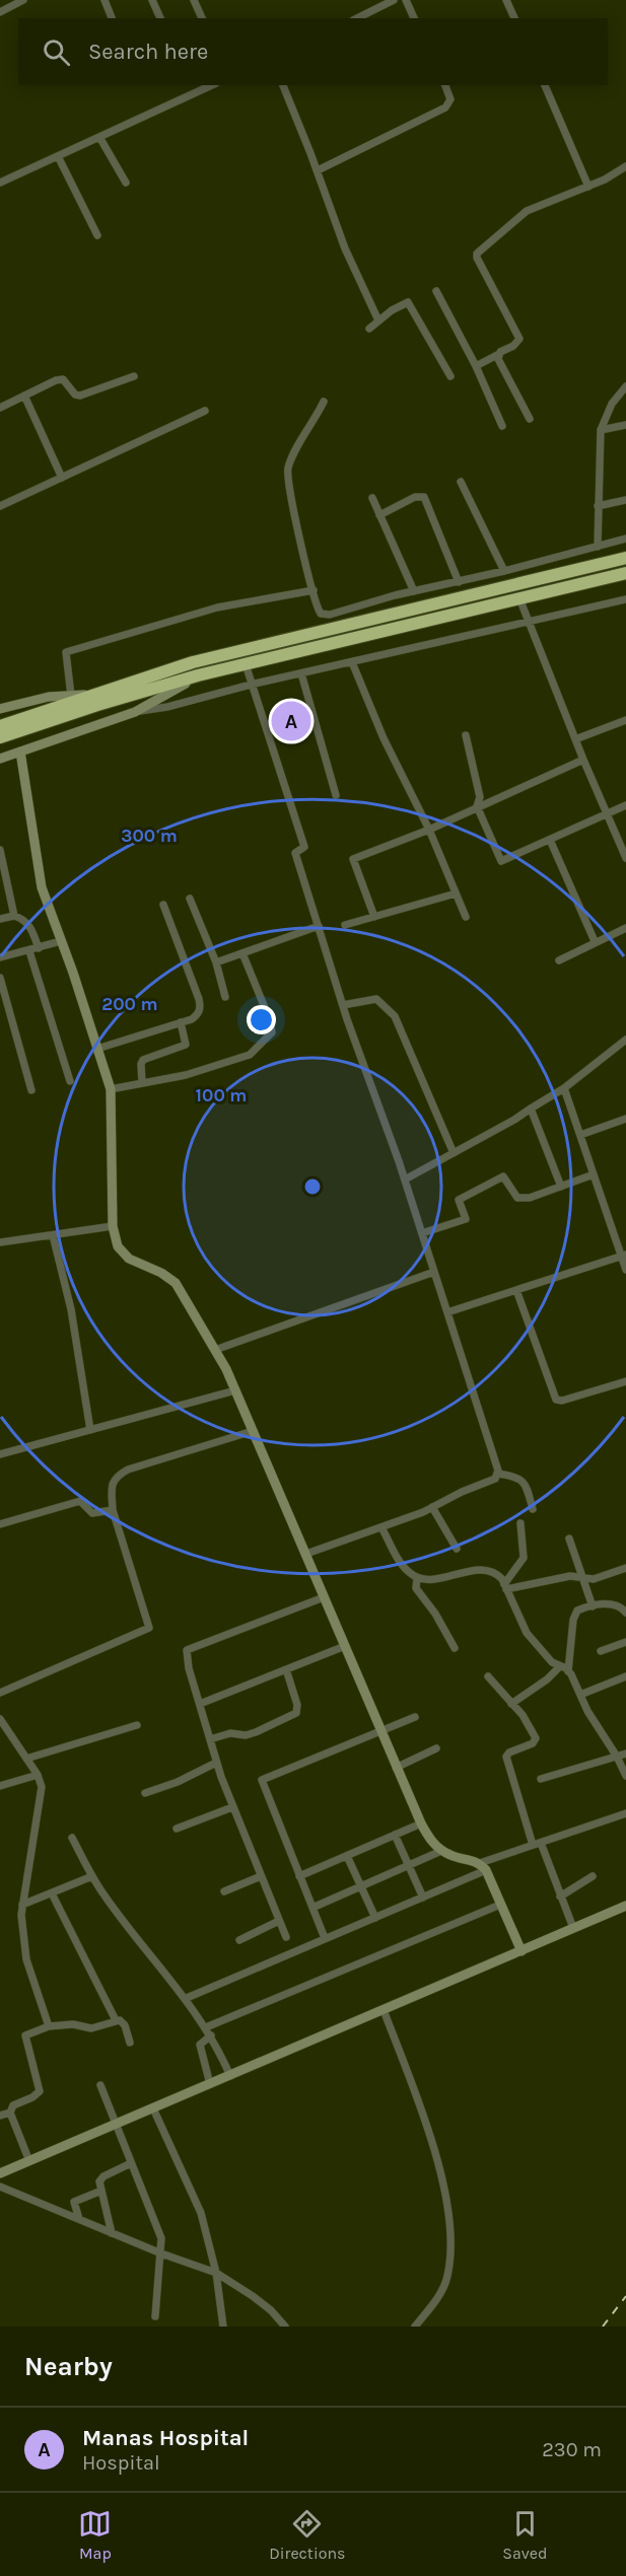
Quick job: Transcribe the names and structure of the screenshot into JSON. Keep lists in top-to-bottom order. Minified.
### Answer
{"page":{"search":"Search here","pins":"A","heading":"Nearby","list":[{"mark":"A","name":"Manas Hospital","note":"Hospital","value":"230 m"}],"nav":["Map","Directions","Saved"]},"rings":["300 m","200 m","100 m"]}
